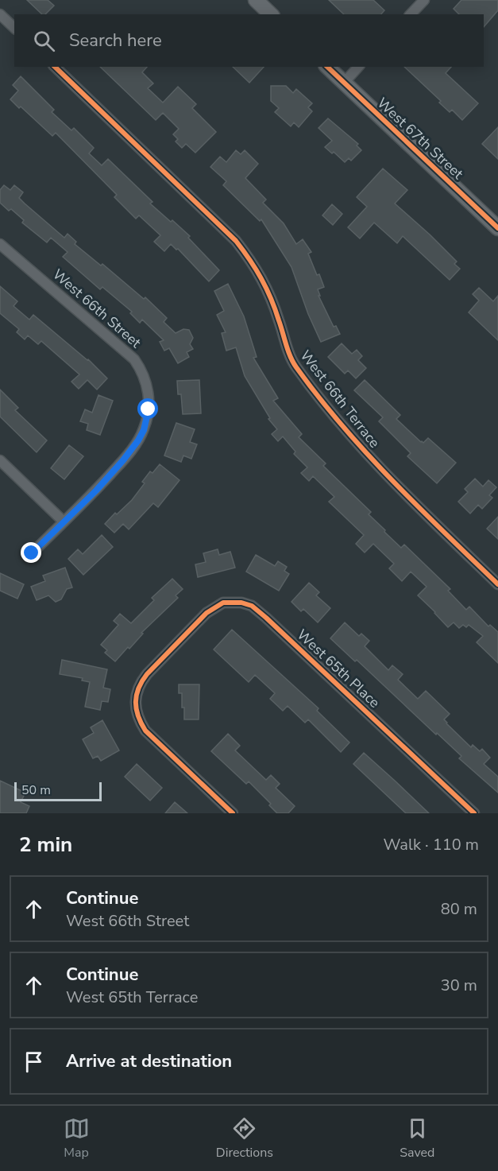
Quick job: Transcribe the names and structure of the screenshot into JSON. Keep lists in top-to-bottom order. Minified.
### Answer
{"streets":{"street":["West 67th Street","West 66th Street","West 66th Terrace","West 65th Place"]},"scale_bar":"50 m","page":{"search":"Search here","scale":"50 m","heading":["2 min","Walk · 110 m"],"list":[["Continue","West 66th Street","80 m"],["Continue","West 65th Terrace","30 m"],"Arrive at destination"],"nav":["Map","Directions","Saved"]}}
